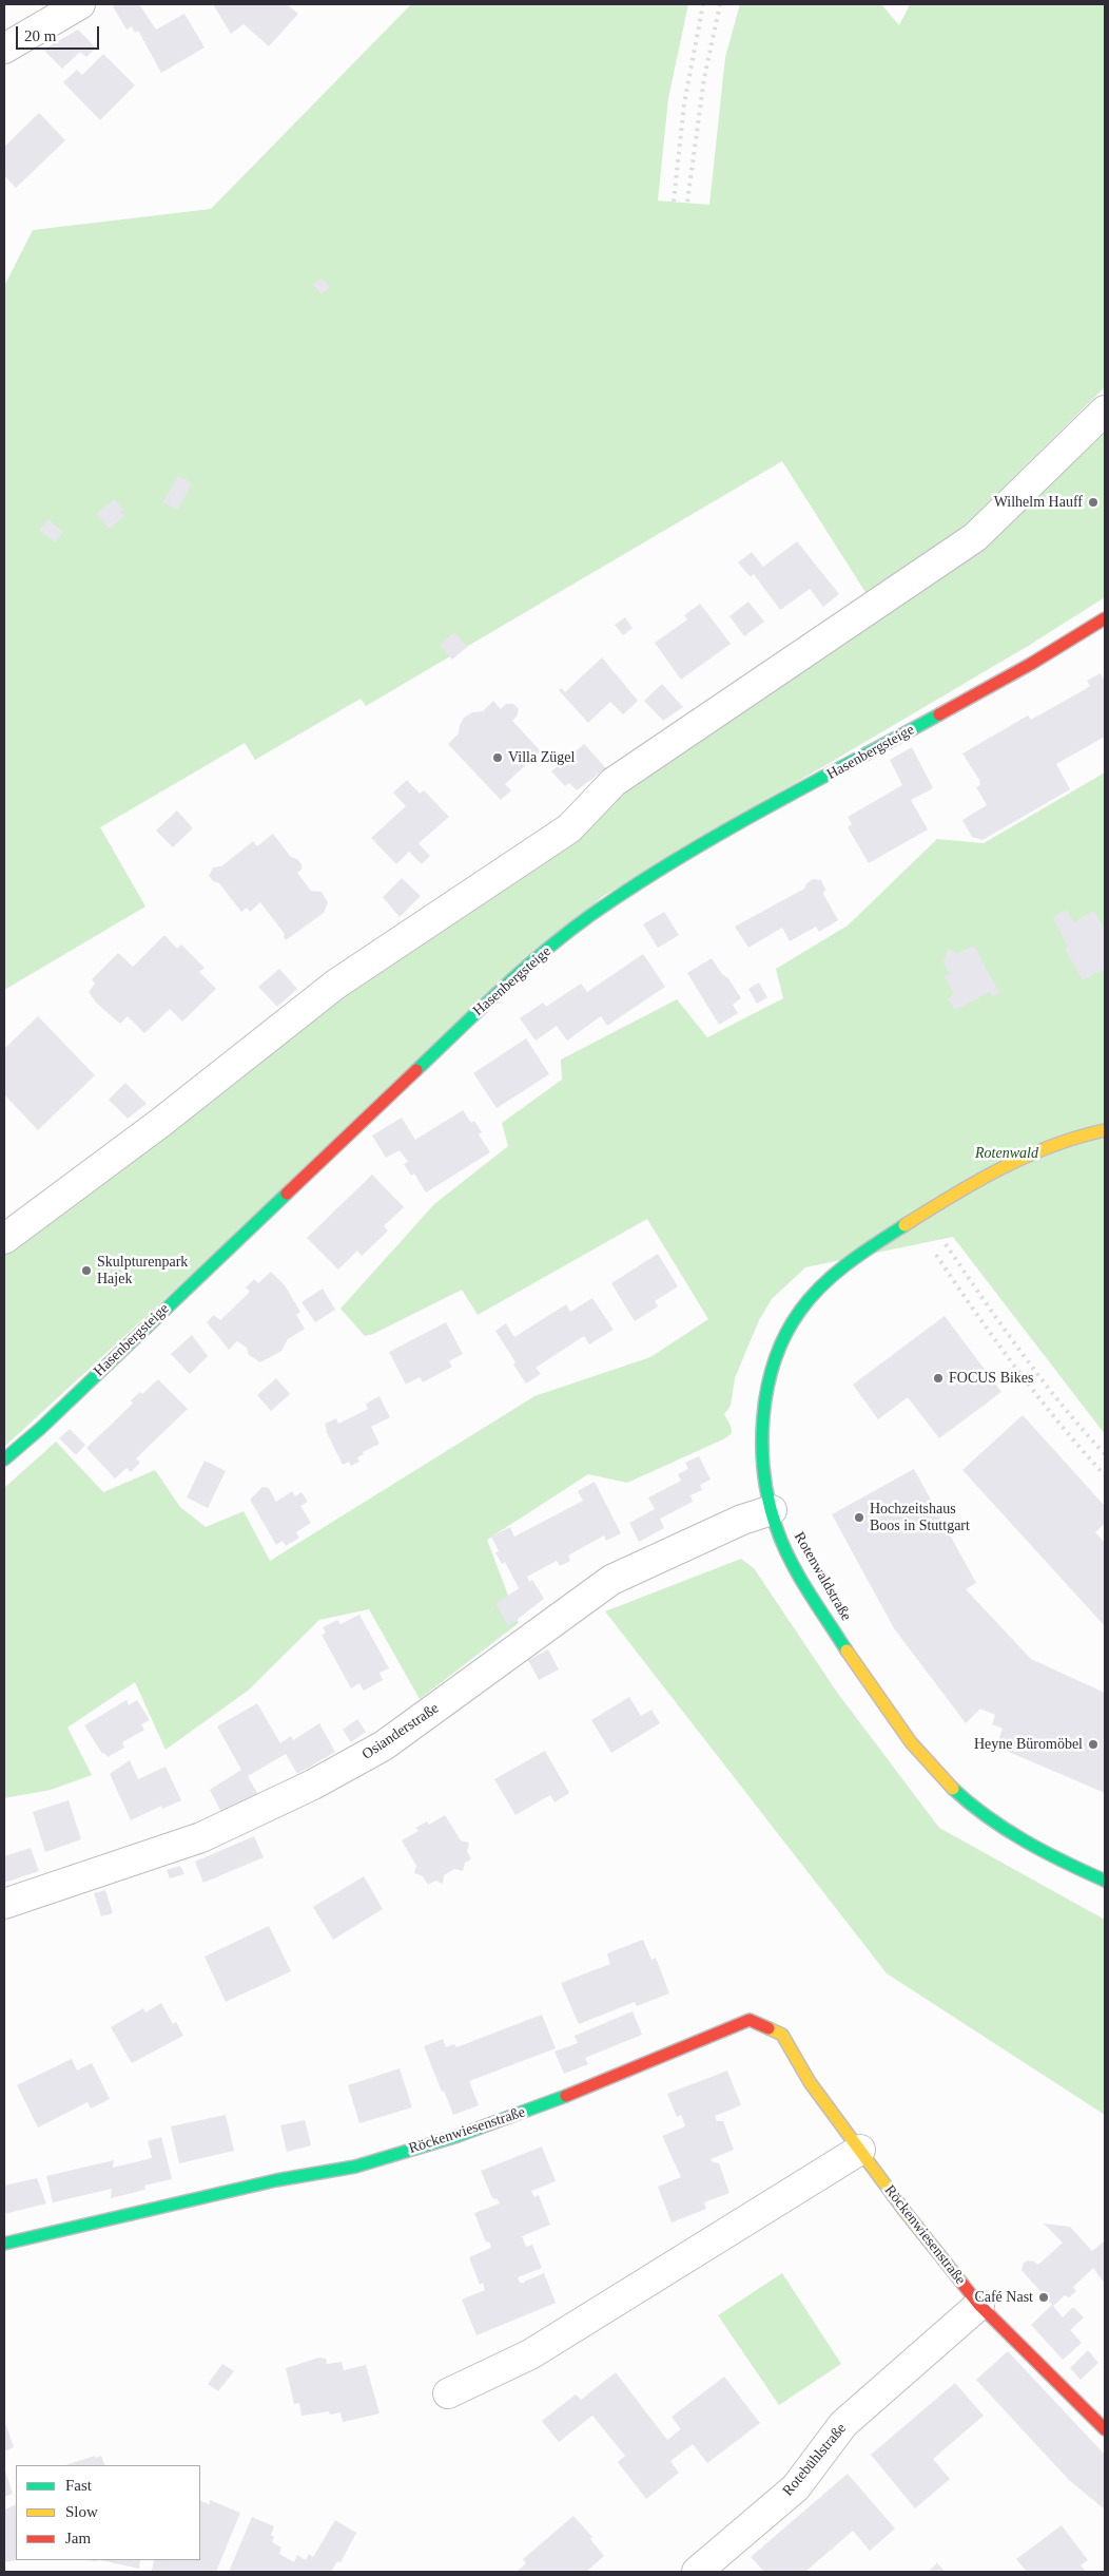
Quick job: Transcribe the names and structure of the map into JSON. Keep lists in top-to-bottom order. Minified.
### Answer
{"streets":{"street":["Hasenbergsteige","Rotenwaldstraße","Osianderstraße","Röckenwiesenstraße","Rotebühlstraße"]},"crossings":[["Rotenwaldstraße","Osianderstraße"],["Röckenwiesenstraße","Rotebühlstraße"]],"parks":["Rotenwald"],"places":["Wilhelm Hauff","Villa Zügel","Skulpturenpark Hajek","FOCUS Bikes","Hochzeitshaus Boos in Stuttgart","Heyne Büromöbel","Café Nast"],"legend":["Fast","Slow","Jam"],"scale_bar":"20 m"}
